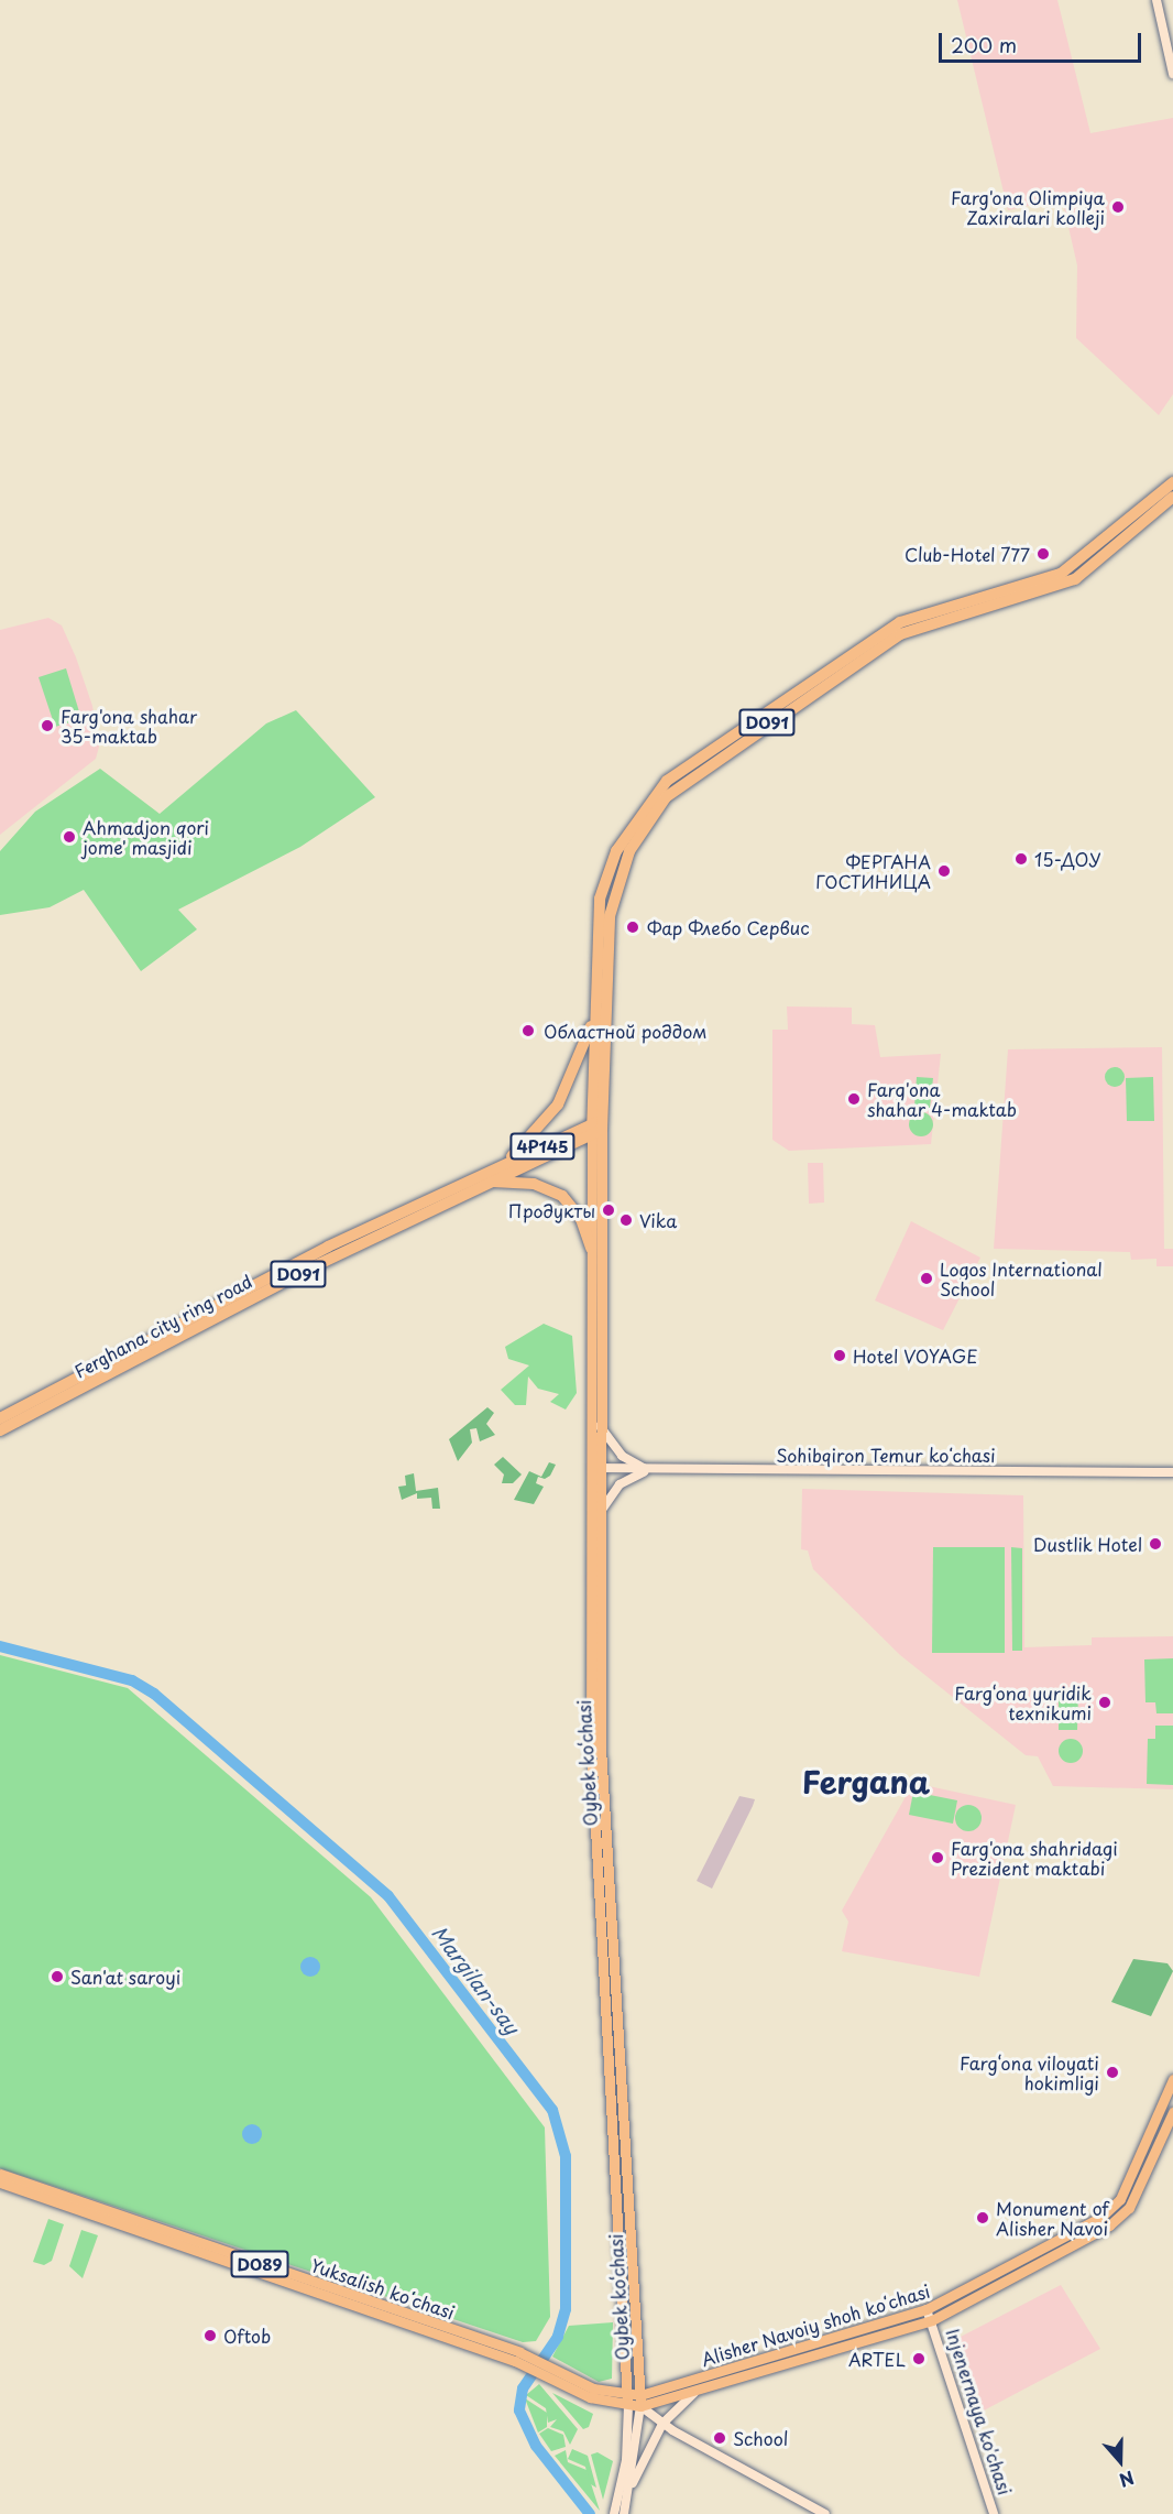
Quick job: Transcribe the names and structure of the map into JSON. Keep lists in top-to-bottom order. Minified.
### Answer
{"streets":{"highway":["D091","4P145","Ferghana city ring road"],"main road":["Sohibqiron Temur koʻchasi","Oybek ko‘chasi","D089","Yuksalish koʻchasi","Alisher Navoiy shoh koʻchasi","Injenernaya ko'chasi"]},"crossings":[["D091","Ferghana city ring road"],["D091","Oybek ko‘chasi"],["Ferghana city ring road","Oybek ko‘chasi"],["Sohibqiron Temur koʻchasi","Oybek ko‘chasi"],["Oybek ko‘chasi","Yuksalish koʻchasi"],["Oybek ko‘chasi","Alisher Navoiy shoh koʻchasi"],["Yuksalish koʻchasi","Alisher Navoiy shoh koʻchasi"],["Alisher Navoiy shoh koʻchasi","Injenernaya ko'chasi"]],"districts":["Fergana"],"water":["Margilan-say"],"places":["Farg'ona Olimpiya Zaxiralari kolleji","Club-Hotel 777","Farg'ona shahar 35-maktab","Ahmadjon qori jome' masjidi","15-ДОУ","ФЕРГАНА ГОСТИНИЦА","Фар Флебо Сервис","Областной роддом","Farg'ona shahar 4-maktab","Продукты","Vika","Logos International School","Hotel VOYAGE","Dustlik Hotel","Farg‘ona yuridik texnikumi","Farg'ona shahridagi Prezident maktabi","San'at saroyi","Farg‘ona viloyati hokimligi","Monument of Alisher Navoi","Oftob","ARTEL","School"],"scale_bar":"200 m","north":"bottom"}
